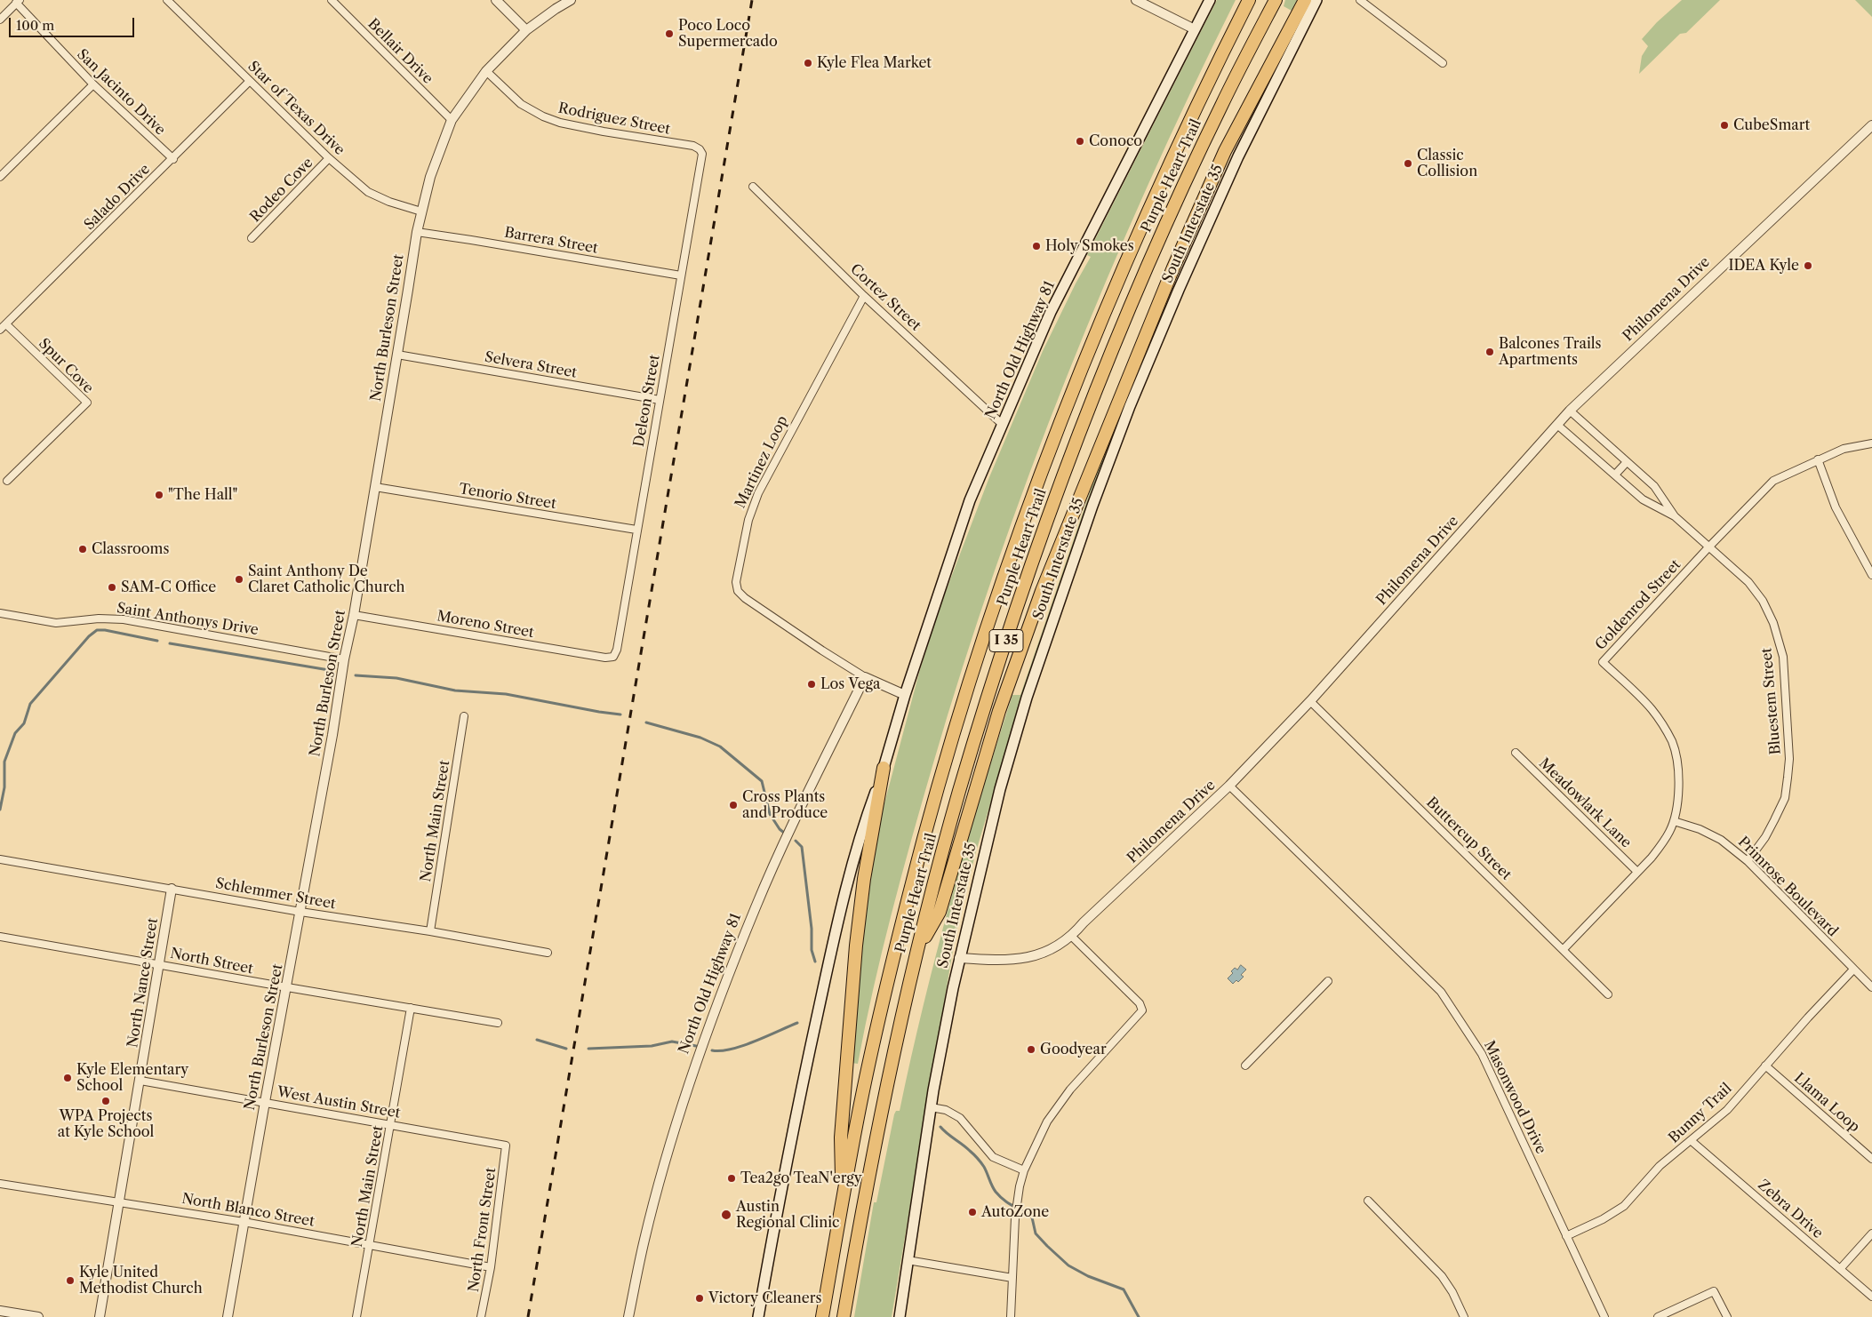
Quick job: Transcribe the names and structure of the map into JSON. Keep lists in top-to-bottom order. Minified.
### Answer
{"streets":{"highway":["Purple Heart Trail","I 35"],"main road":["South Interstate 35","North Old Highway 81"],"street":["Bellair Drive","San Jacinto Drive","Star of Texas Drive","Rodriguez Street","Rodeo Cove","Salado Drive","Barrera Street","Cortez Street","Philomena Drive","North Burleson Street","Selvera Street","Spur Cove","Deleon Street","Martinez Loop","Tenorio Street","Goldenrod Street","Saint Anthonys Drive","Moreno Street","Bluestem Street","Meadowlark Lane","North Main Street","Buttercup Street","Primrose Boulevard","Schlemmer Street","North Street","North Nance Street","Masonwood Drive","West Austin Street","Llama Loop","Bunny Trail","Zebra Drive","North Blanco Street","North Front Street"]},"crossings":[["Bellair Drive","North Burleson Street"],["San Jacinto Drive","Salado Drive"],["Star of Texas Drive","Rodeo Cove"],["Star of Texas Drive","Salado Drive"],["Star of Texas Drive","North Burleson Street"],["Rodriguez Street","North Burleson Street"],["Rodriguez Street","Deleon Street"],["Salado Drive","Spur Cove"],["South Interstate 35","Philomena Drive"],["Barrera Street","North Burleson Street"],["Barrera Street","Deleon Street"],["Cortez Street","North Old Highway 81"],["Cortez Street","Martinez Loop"],["Philomena Drive","Bluestem Street"],["Philomena Drive","Buttercup Street"],["Philomena Drive","Masonwood Drive"],["North Burleson Street","Selvera Street"],["North Burleson Street","Tenorio Street"],["North Burleson Street","Saint Anthonys Drive"],["North Burleson Street","Moreno Street"],["North Burleson Street","Schlemmer Street"],["North Burleson Street","North Street"],["North Burleson Street","West Austin Street"],["North Burleson Street","North Blanco Street"],["North Old Highway 81","Martinez Loop"],["Selvera Street","Deleon Street"],["Deleon Street","Tenorio Street"],["Deleon Street","Moreno Street"],["Goldenrod Street","Bluestem Street"],["Goldenrod Street","Meadowlark Lane"],["Goldenrod Street","Buttercup Street"],["Goldenrod Street","Primrose Boulevard"],["Bluestem Street","Primrose Boulevard"],["North Main Street","Schlemmer Street"],["North Main Street","North Street"],["North Main Street","West Austin Street"],["North Main Street","North Blanco Street"],["Primrose Boulevard","Bunny Trail"],["Schlemmer Street","North Nance Street"],["North Street","North Nance Street"],["North Nance Street","West Austin Street"],["North Nance Street","North Blanco Street"],["Masonwood Drive","Bunny Trail"],["West Austin Street","North Front Street"],["Llama Loop","Bunny Trail"],["Bunny Trail","Zebra Drive"],["North Blanco Street","North Front Street"]],"places":["Poco Loco Supermercado","Kyle Flea Market","CubeSmart","Conoco","Classic Collision","Holy Smokes","IDEA Kyle","Balcones Trails Apartments","\"The Hall\"","Classrooms","Saint Anthony De Claret Catholic Church","SAM-C Office","Los Vega","Cross Plants and Produce","Goodyear","Kyle Elementary School","WPA Projects at Kyle School","Tea2go TeaN'ergy","AutoZone","Austin Regional Clinic","Kyle United Methodist Church","Victory Cleaners"],"scale_bar":"100 m"}
